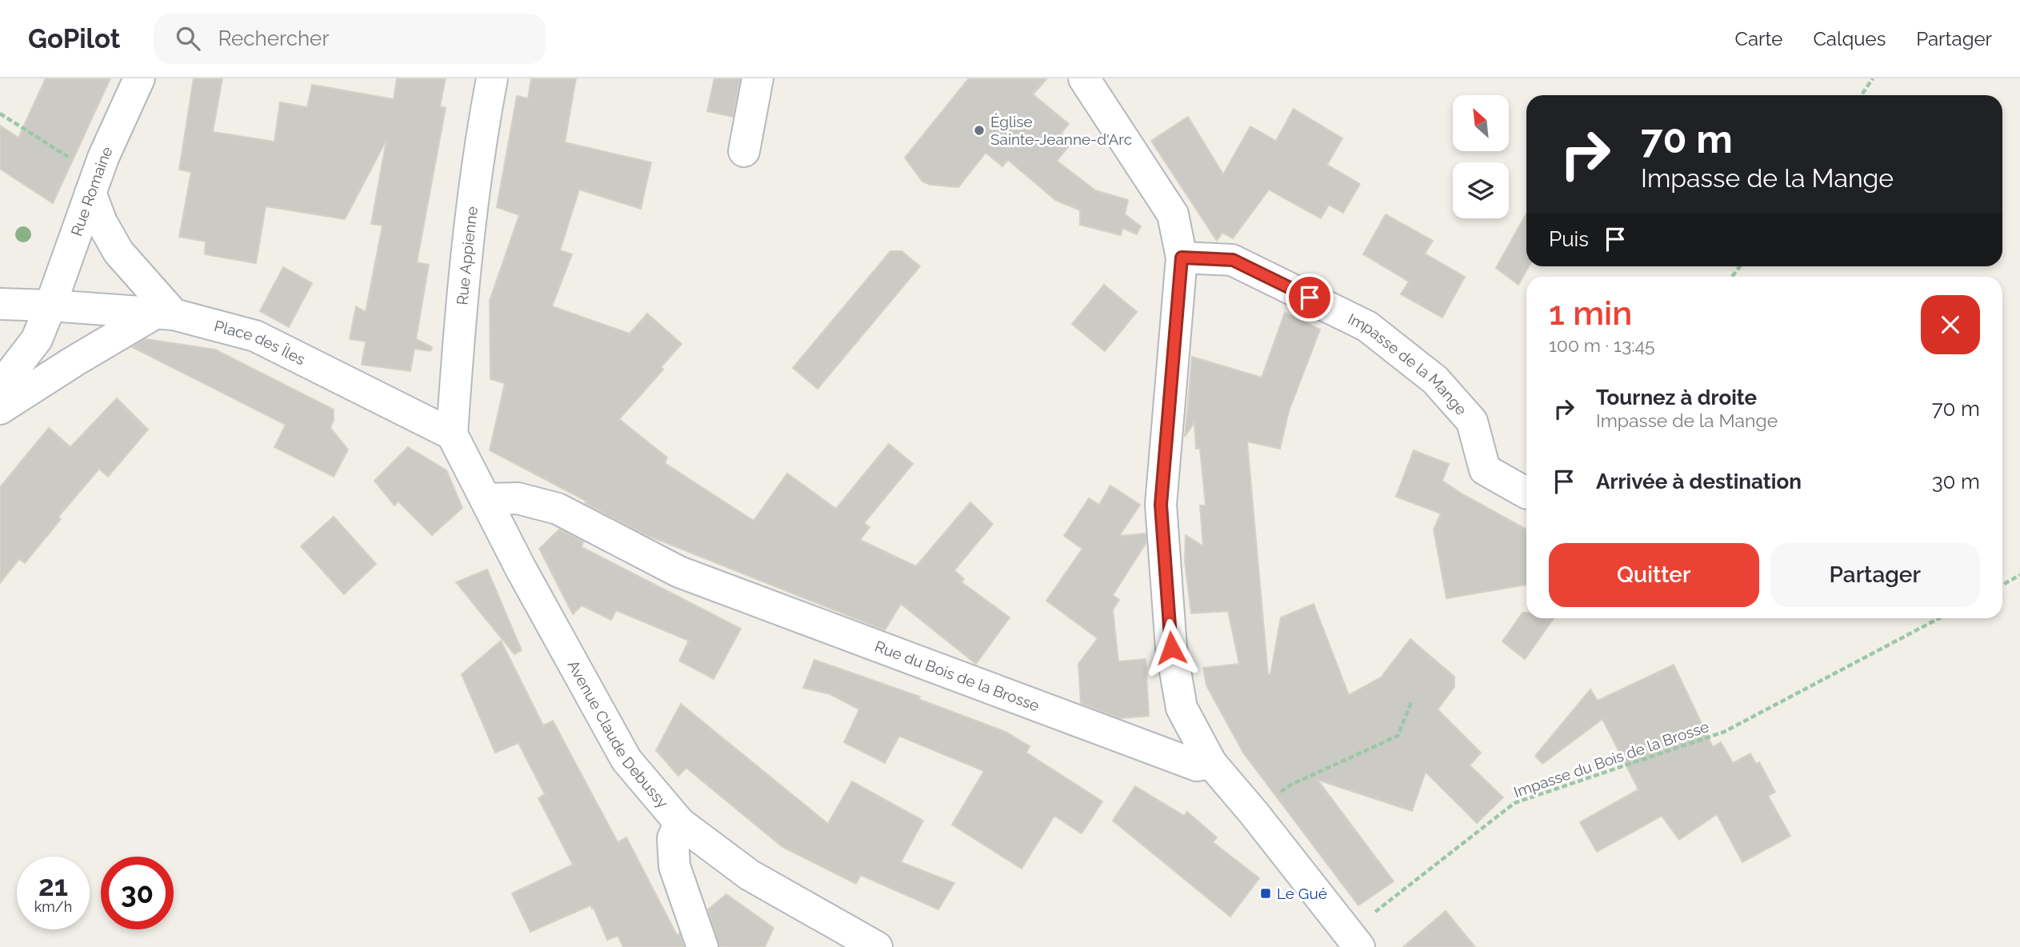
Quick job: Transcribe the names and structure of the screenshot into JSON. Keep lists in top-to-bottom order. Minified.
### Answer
{"streets":{"street":["Rue Romaine","Rue Appienne","Place des Îles","Impasse de la Mange","Rue du Bois de la Brosse","Avenue Claude Debussy"],"path":["Impasse du Bois de la Brosse"]},"crossings":[["Rue Romaine","Place des Îles"],["Rue Appienne","Place des Îles"],["Rue Appienne","Avenue Claude Debussy"],["Place des Îles","Avenue Claude Debussy"],["Rue du Bois de la Brosse","Avenue Claude Debussy"]],"places":{"other":["Église Sainte-Jeanne-d'Arc"],"transit":["Le Gué"]},"north":"top left","page":{"header":"GoPilot","search":"Rechercher","nav":["Carte","Calques","Partager"],"turn":["70 m","Impasse de la Mange"],"then":"Puis","heading":["1 min","100 m · 13:45"],"list":[{"name":"Tournez à droite","note":"Impasse de la Mange","value":"70 m"},{"name":"Arrivée à destination","value":"30 m"}],"buttons":["Quitter","Partager"],"speed":"21 km/h","limit":"30"}}
